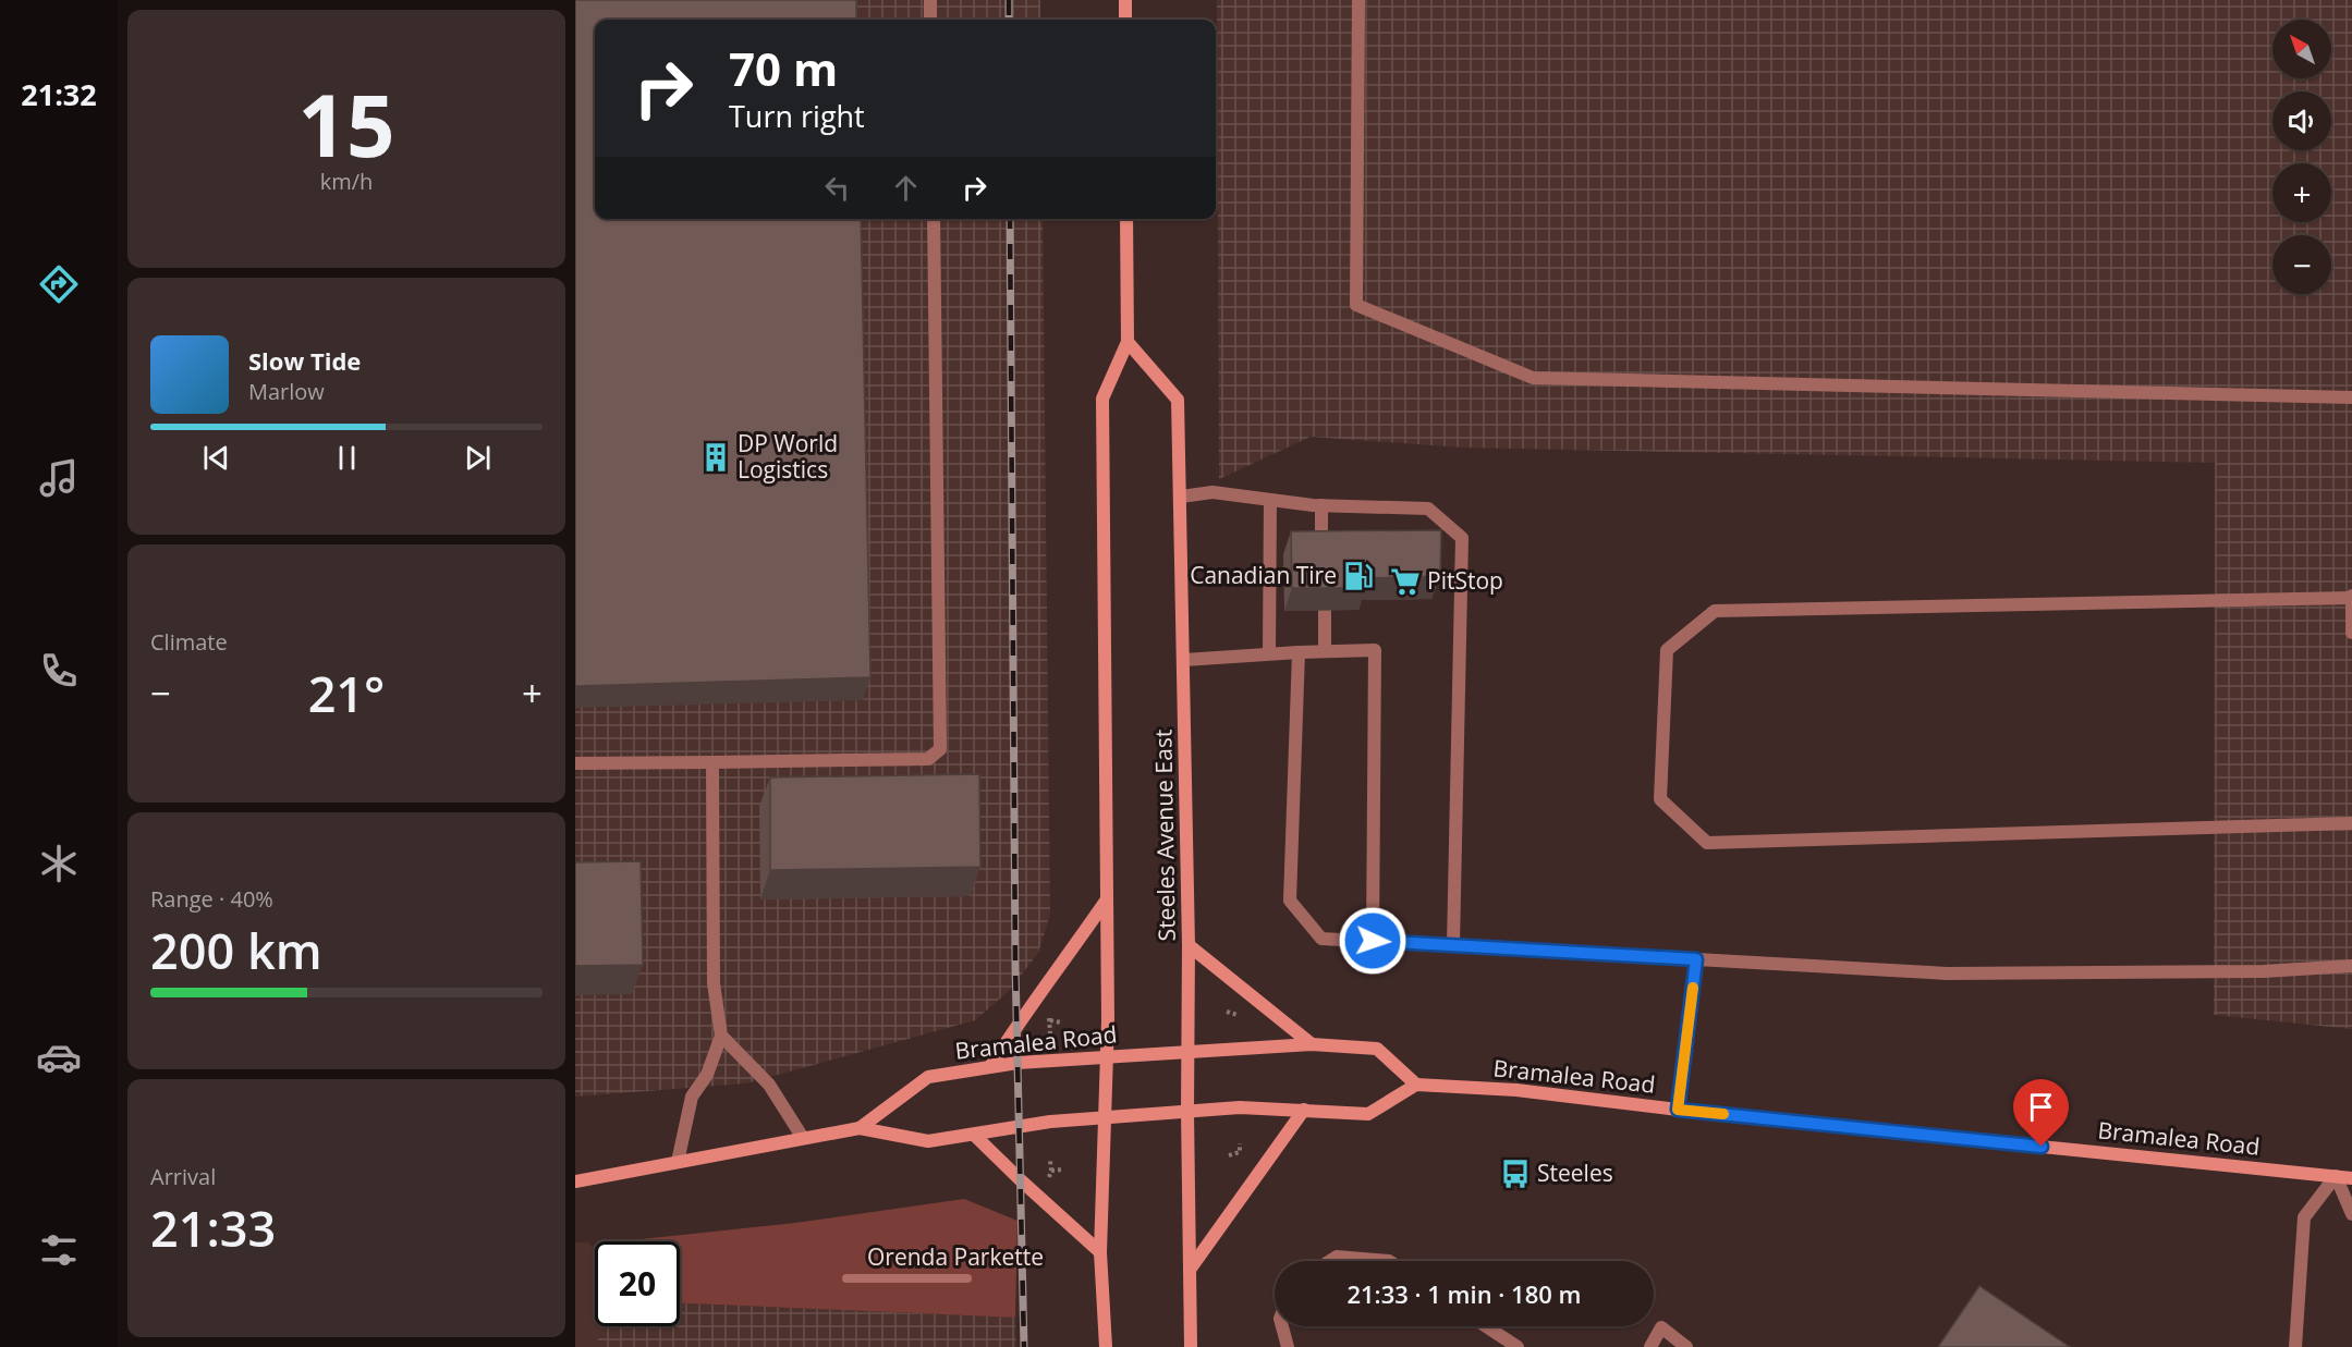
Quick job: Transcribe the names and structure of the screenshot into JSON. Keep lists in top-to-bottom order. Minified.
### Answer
{"streets":{"main road":["Steeles Avenue East","Bramalea Road"]},"crossings":[["Steeles Avenue East","Bramalea Road"]],"parks":["Orenda Parkette"],"places":{"building":["DP World Logistics"],"fuel station":["Canadian Tire"],"supermarket":["PitStop"],"bus stop":["Steeles"]},"north":"top left","page":{"tabs":"21:32","tile":[["15","km/h"],"Climate",["Range · 40%","200 km"],["Arrival","21:33"]],"map_buttons":["+","−"],"turn":["70 m","Turn right"],"song":["Slow Tide","Marlow"],"heat":["−","21°","+"],"limit":"20","trip":"21:33 · 1 min · 180 m"}}
